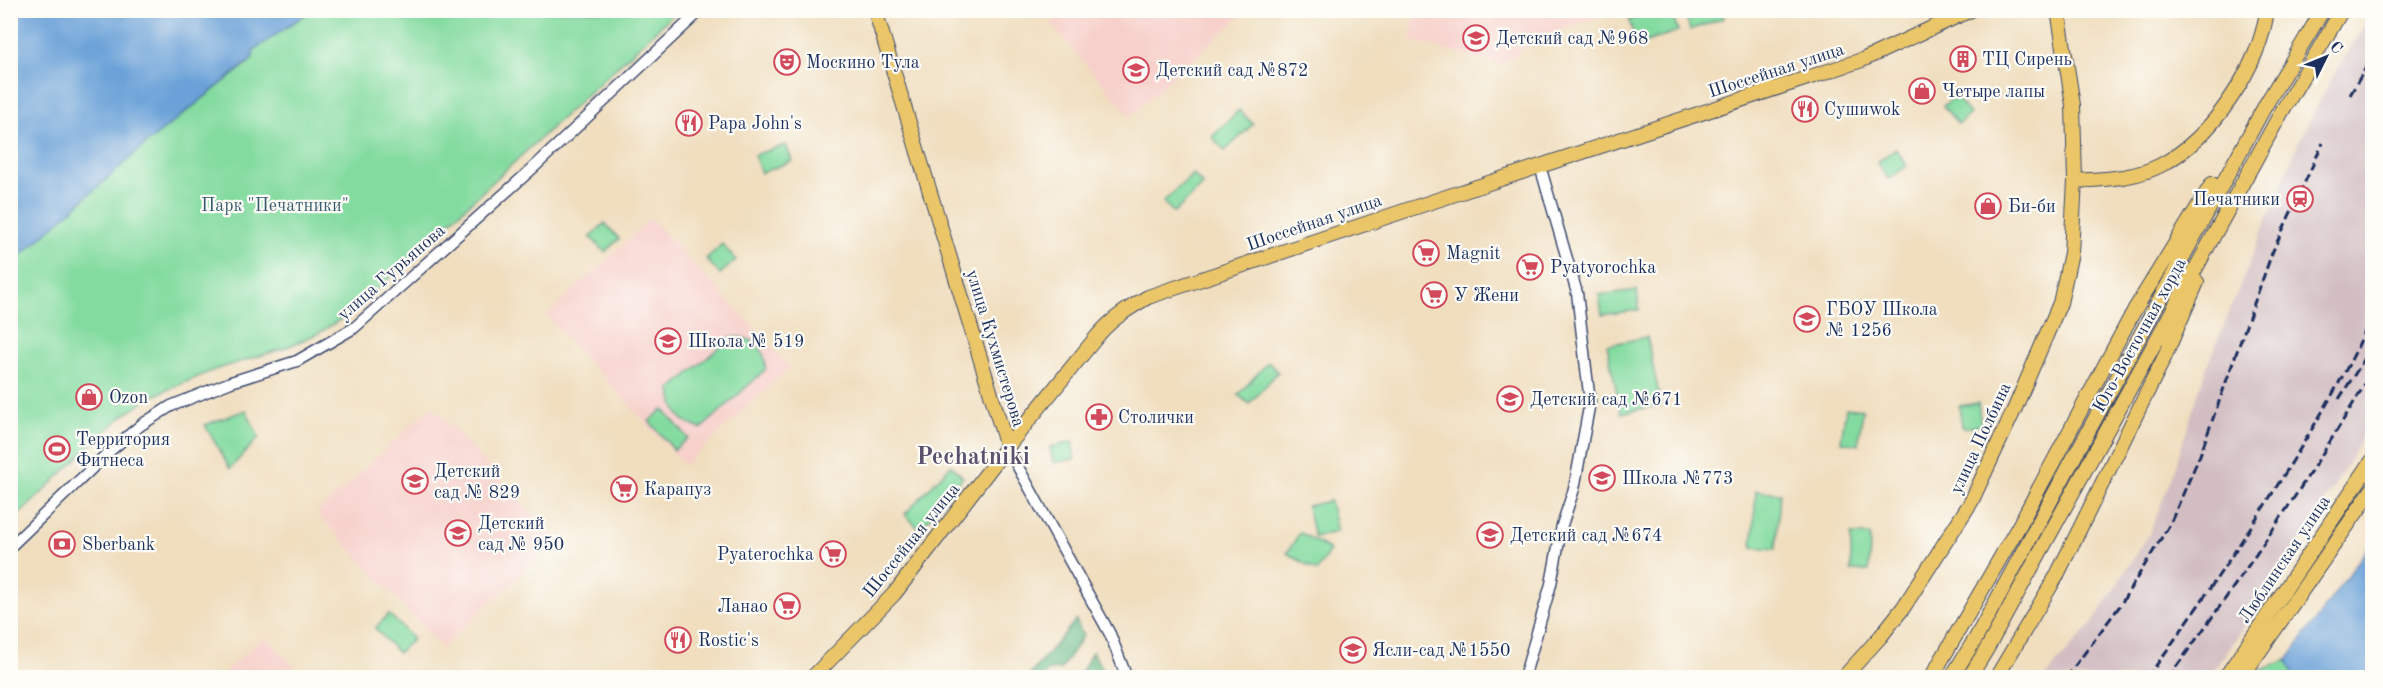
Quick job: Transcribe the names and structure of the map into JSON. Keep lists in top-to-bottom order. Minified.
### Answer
{"streets":{"main road":["Шоссейная улица","Юго-Восточная хорда","улица Кухмистерова","улица Полбина","Люблинская улица"],"street":["улица Гурьянова"]},"crossings":[["Шоссейная улица","улица Кухмистерова"]],"districts":["Pechatniki"],"parks":["Парк \"Печатники\""],"places":{"school or university":["Детский сад №968","Детский сад №872","ГБОУ Школа № 1256","Школа № 519","Детский сад №671","Школа №773","Детский сад № 829","Детский сад № 950","Детский сад №674","Ясли-сад №1550"],"building":["ТЦ Сирень"],"theatre":["Москино Тула"],"shop":["Четыре лапы","Би-би","Ozon"],"restaurant":["Сушиwok","Papa John's","Rostic's"],"station":["Печатники"],"supermarket":["Magnit","Pyatyorochka","У Жени","Карапуз","Pyaterochka","Ланао"],"pharmacy":["Столички"],"sports":["Территория Фитнеса"],"bank":["Sberbank"]},"north":"top right"}
